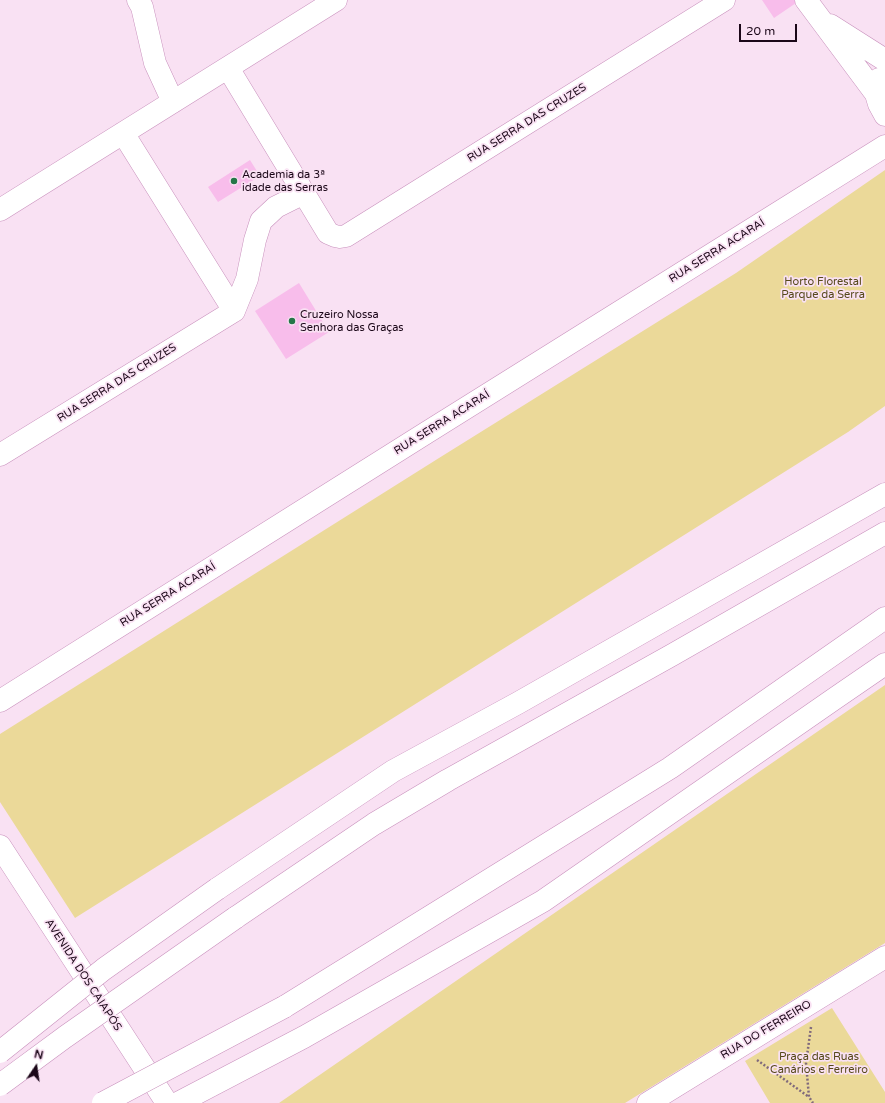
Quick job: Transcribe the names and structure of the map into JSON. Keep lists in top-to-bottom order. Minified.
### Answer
{"streets":{"main road":["RUA SERRA DAS CRUZES","RUA SERRA ACARAÍ","AVENIDA DOS CAIAPÓS","RUA DO FERREIRO"]},"parks":["Horto Florestal Parque da Serra","Praça das Ruas Canários e Ferreiro"],"places":["Academia da 3ª idade das Serras","Cruzeiro Nossa Senhora das Graças"],"scale_bar":"20 m","north":"top"}
